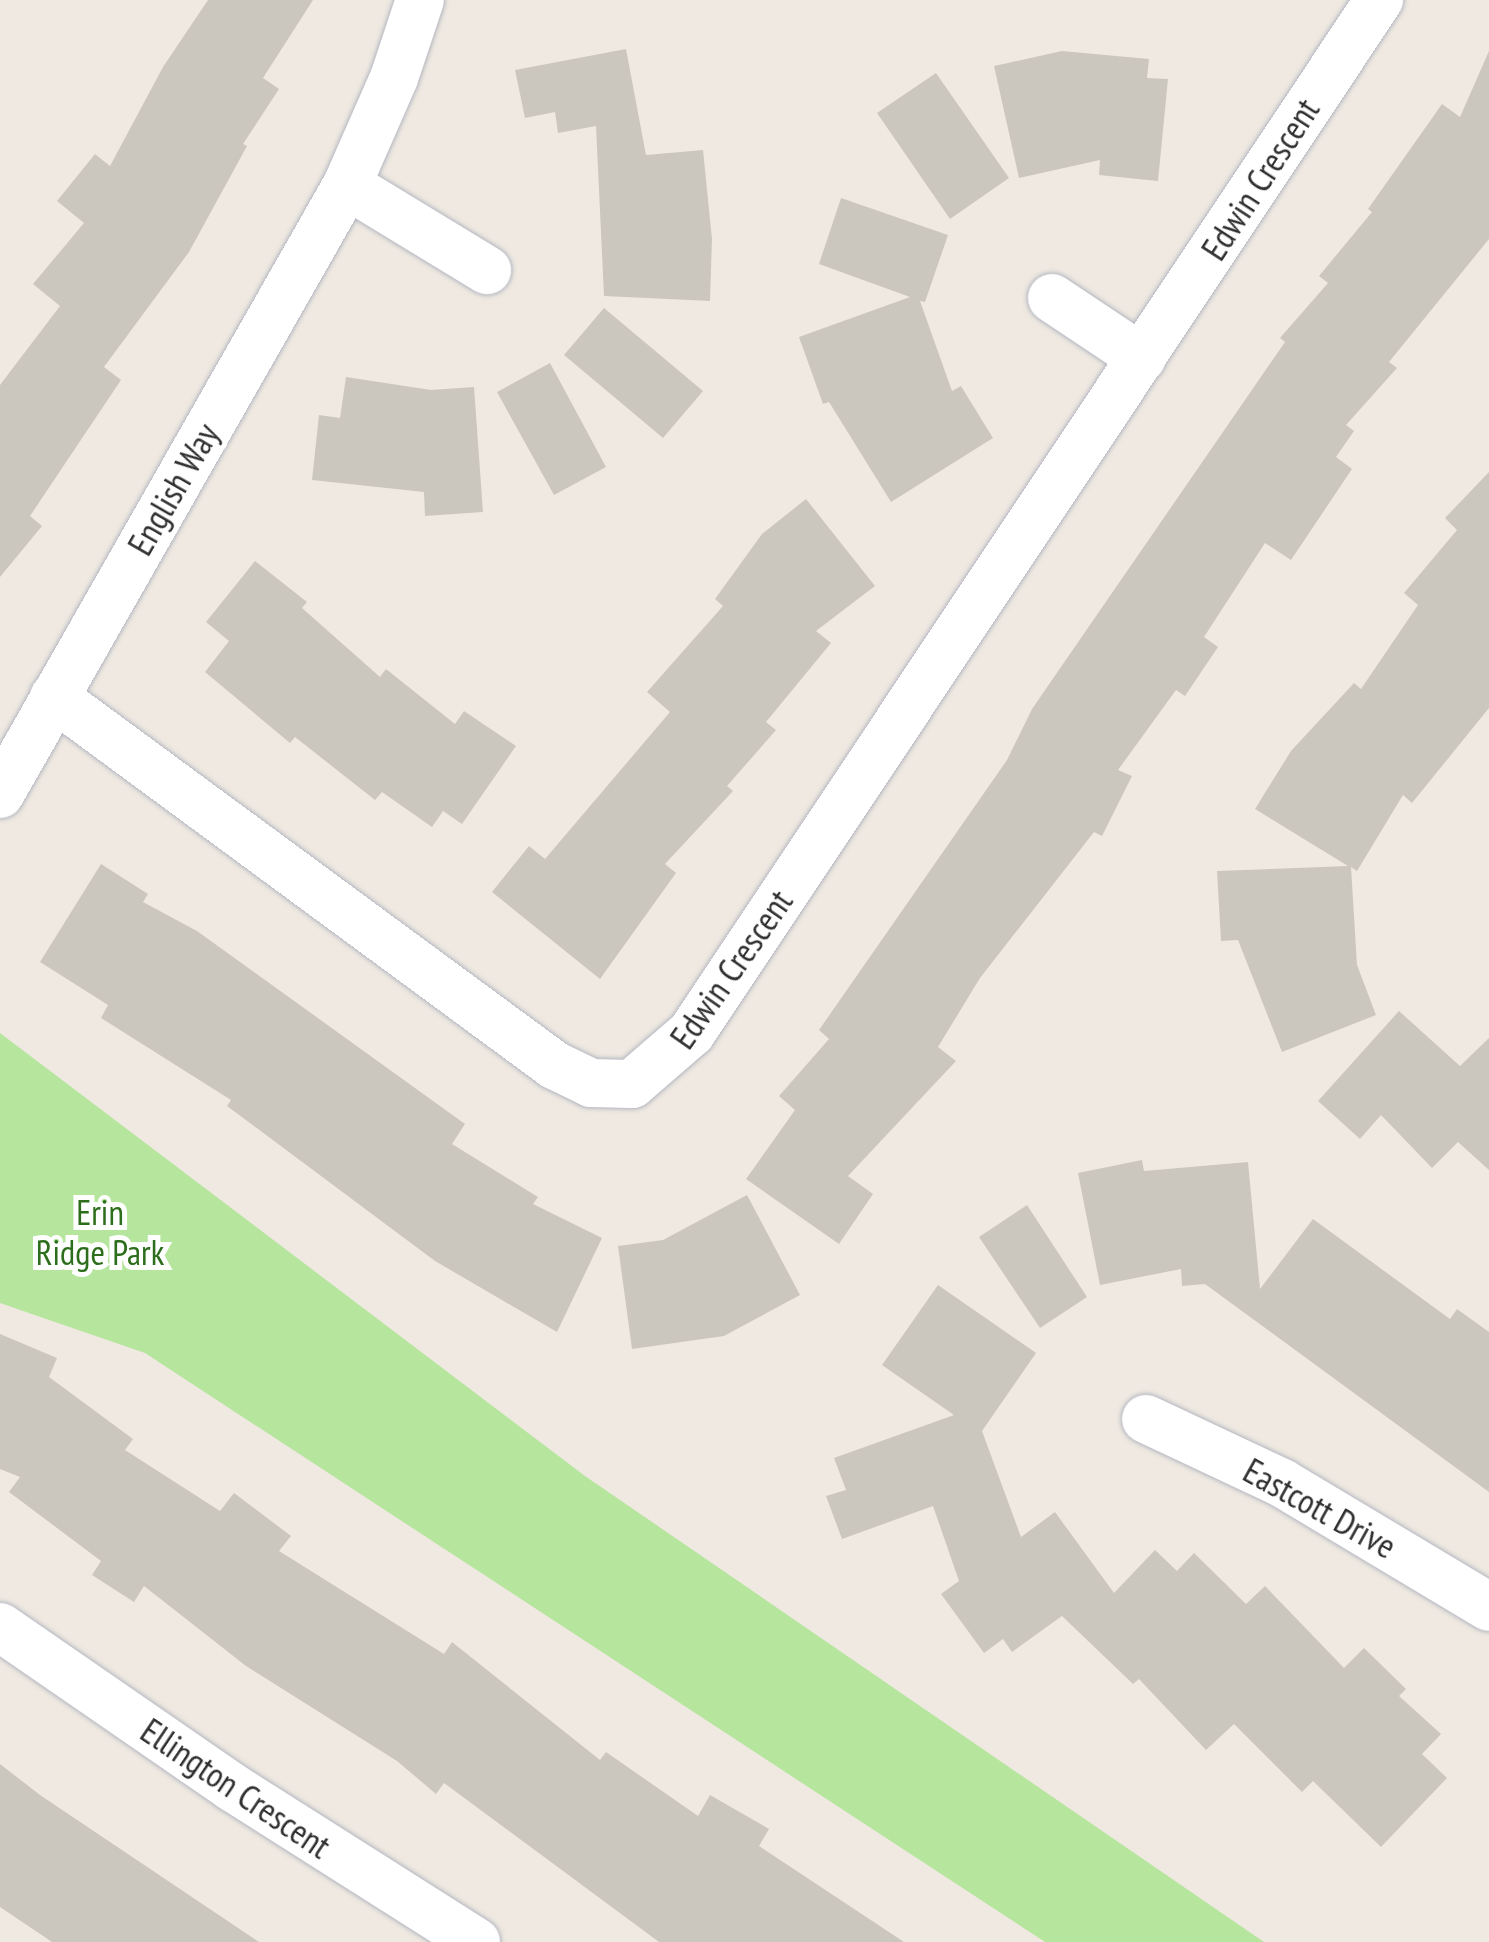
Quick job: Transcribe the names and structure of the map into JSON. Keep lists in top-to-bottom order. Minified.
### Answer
{"streets":{"street":["Edwin Crescent","English Way","Eastcott Drive","Ellington Crescent"]},"crossings":[["Edwin Crescent","English Way"]],"parks":["Erin Ridge Park"]}
